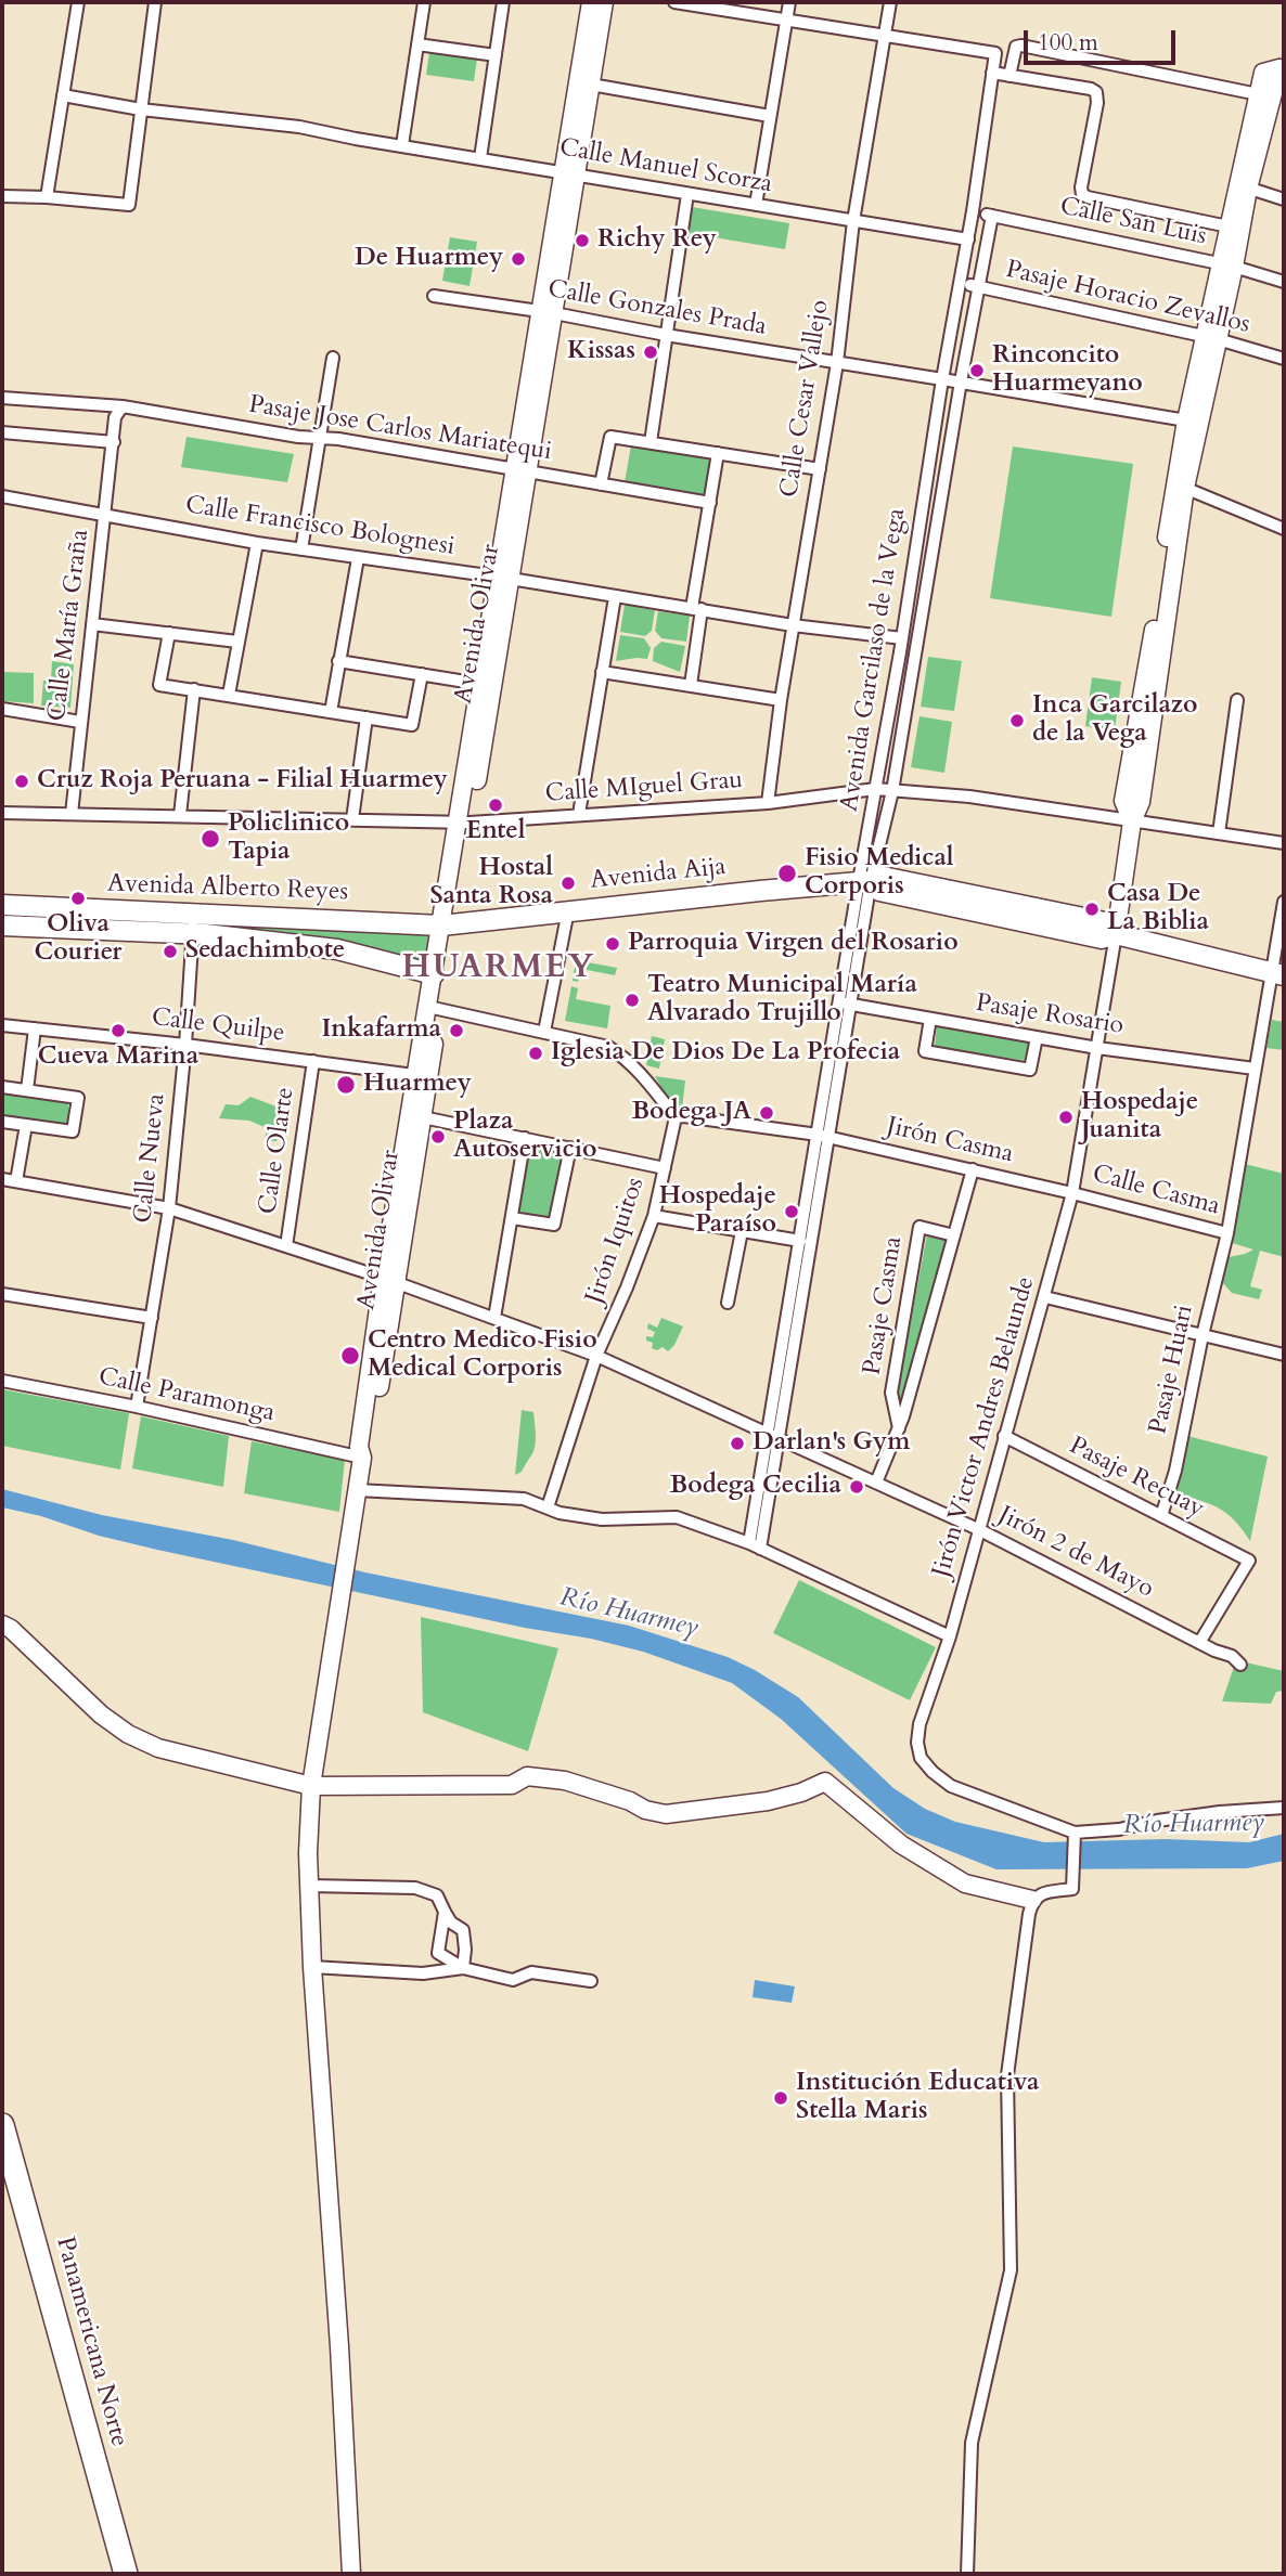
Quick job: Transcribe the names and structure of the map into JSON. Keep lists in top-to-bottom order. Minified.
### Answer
{"streets":{"highway":["Panamericana Norte"],"main road":["Avenida Aija","Avenida Alberto Reyes"],"street":["Calle Manuel Scorza","Calle San Luis","Pasaje Horacio Zevallos","Calle Gonzales Prada","Calle Cesar Vallejo","Pasaje Jose Carlos Mariatequi","Calle Francisco Bolognesi","Avenida Olivar","Calle María Graña","Avenida Garcilaso de la Vega","Calle MIguel Grau","Pasaje Rosario","Calle Quilpe","Jirón Casma","Calle Olarte","Calle Nueva","Calle Casma","Jirón Iquitos","Pasaje Casma","Pasaje Huari","Calle Paramonga","Jirón Victor Andres Belaunde","Pasaje Recuay","Jirón 2 de Mayo"]},"crossings":[["Calle Manuel Scorza","Calle Cesar Vallejo"],["Calle Manuel Scorza","Avenida Olivar"],["Calle Manuel Scorza","Avenida Garcilaso de la Vega"],["Calle San Luis","Avenida Garcilaso de la Vega"],["Pasaje Horacio Zevallos","Avenida Garcilaso de la Vega"],["Calle Gonzales Prada","Calle Cesar Vallejo"],["Calle Gonzales Prada","Avenida Olivar"],["Calle Gonzales Prada","Avenida Garcilaso de la Vega"],["Calle Cesar Vallejo","Calle Francisco Bolognesi"],["Calle Cesar Vallejo","Avenida Garcilaso de la Vega"],["Calle Cesar Vallejo","Calle MIguel Grau"],["Pasaje Jose Carlos Mariatequi","Avenida Olivar"],["Calle Francisco Bolognesi","Avenida Olivar"],["Calle Francisco Bolognesi","Calle María Graña"],["Calle Francisco Bolognesi","Avenida Garcilaso de la Vega"],["Avenida Olivar","Calle MIguel Grau"],["Avenida Olivar","Avenida Aija"],["Avenida Olivar","Avenida Alberto Reyes"],["Avenida Olivar","Calle Quilpe"],["Avenida Olivar","Calle Paramonga"],["Avenida Olivar","Jirón 2 de Mayo"],["Calle María Graña","Calle MIguel Grau"],["Avenida Garcilaso de la Vega","Calle MIguel Grau"],["Avenida Garcilaso de la Vega","Avenida Aija"],["Avenida Garcilaso de la Vega","Pasaje Rosario"],["Avenida Garcilaso de la Vega","Jirón Casma"],["Avenida Garcilaso de la Vega","Jirón 2 de Mayo"],["Avenida Aija","Avenida Alberto Reyes"],["Avenida Aija","Pasaje Huari"],["Avenida Aija","Jirón Victor Andres Belaunde"],["Avenida Alberto Reyes","Calle Nueva"],["Pasaje Rosario","Pasaje Huari"],["Pasaje Rosario","Jirón Victor Andres Belaunde"],["Calle Quilpe","Calle Olarte"],["Calle Quilpe","Calle Nueva"],["Jirón Casma","Calle Casma"],["Jirón Casma","Jirón Iquitos"],["Jirón Casma","Pasaje Casma"],["Jirón Casma","Jirón Victor Andres Belaunde"],["Calle Olarte","Jirón 2 de Mayo"],["Calle Nueva","Calle Paramonga"],["Calle Nueva","Jirón 2 de Mayo"],["Calle Casma","Pasaje Huari"],["Calle Casma","Jirón Victor Andres Belaunde"],["Jirón Iquitos","Jirón 2 de Mayo"],["Pasaje Casma","Jirón 2 de Mayo"],["Pasaje Huari","Pasaje Recuay"],["Jirón Victor Andres Belaunde","Pasaje Recuay"],["Jirón Victor Andres Belaunde","Jirón 2 de Mayo"],["Pasaje Recuay","Jirón 2 de Mayo"]],"districts":["HUARMEY"],"water":["Río Huarmey"],"places":["Richy Rey","De Huarmey","Kissas","Rinconcito Huarmeyano","Inca Garcilazo de la Vega","Cruz Roja Peruana - Filial Huarmey","Entel","Policlinico Tapia","Fisio Medical Corporis","Hostal Santa Rosa","Oliva Courier","Casa De La Biblia","Parroquia Virgen del Rosario","Sedachimbote","Teatro Municipal María Alvarado Trujillo","Cueva Marina","Inkafarma","Iglesia De Dios De La Profecia","Huarmey","Bodega JA","Hospedaje Juanita","Plaza Autoservicio","Hospedaje Paraíso","Centro Medico Fisio Medical Corporis","Darlan's Gym","Bodega Cecilia","Institución Educativa Stella Maris"],"scale_bar":"100 m"}
